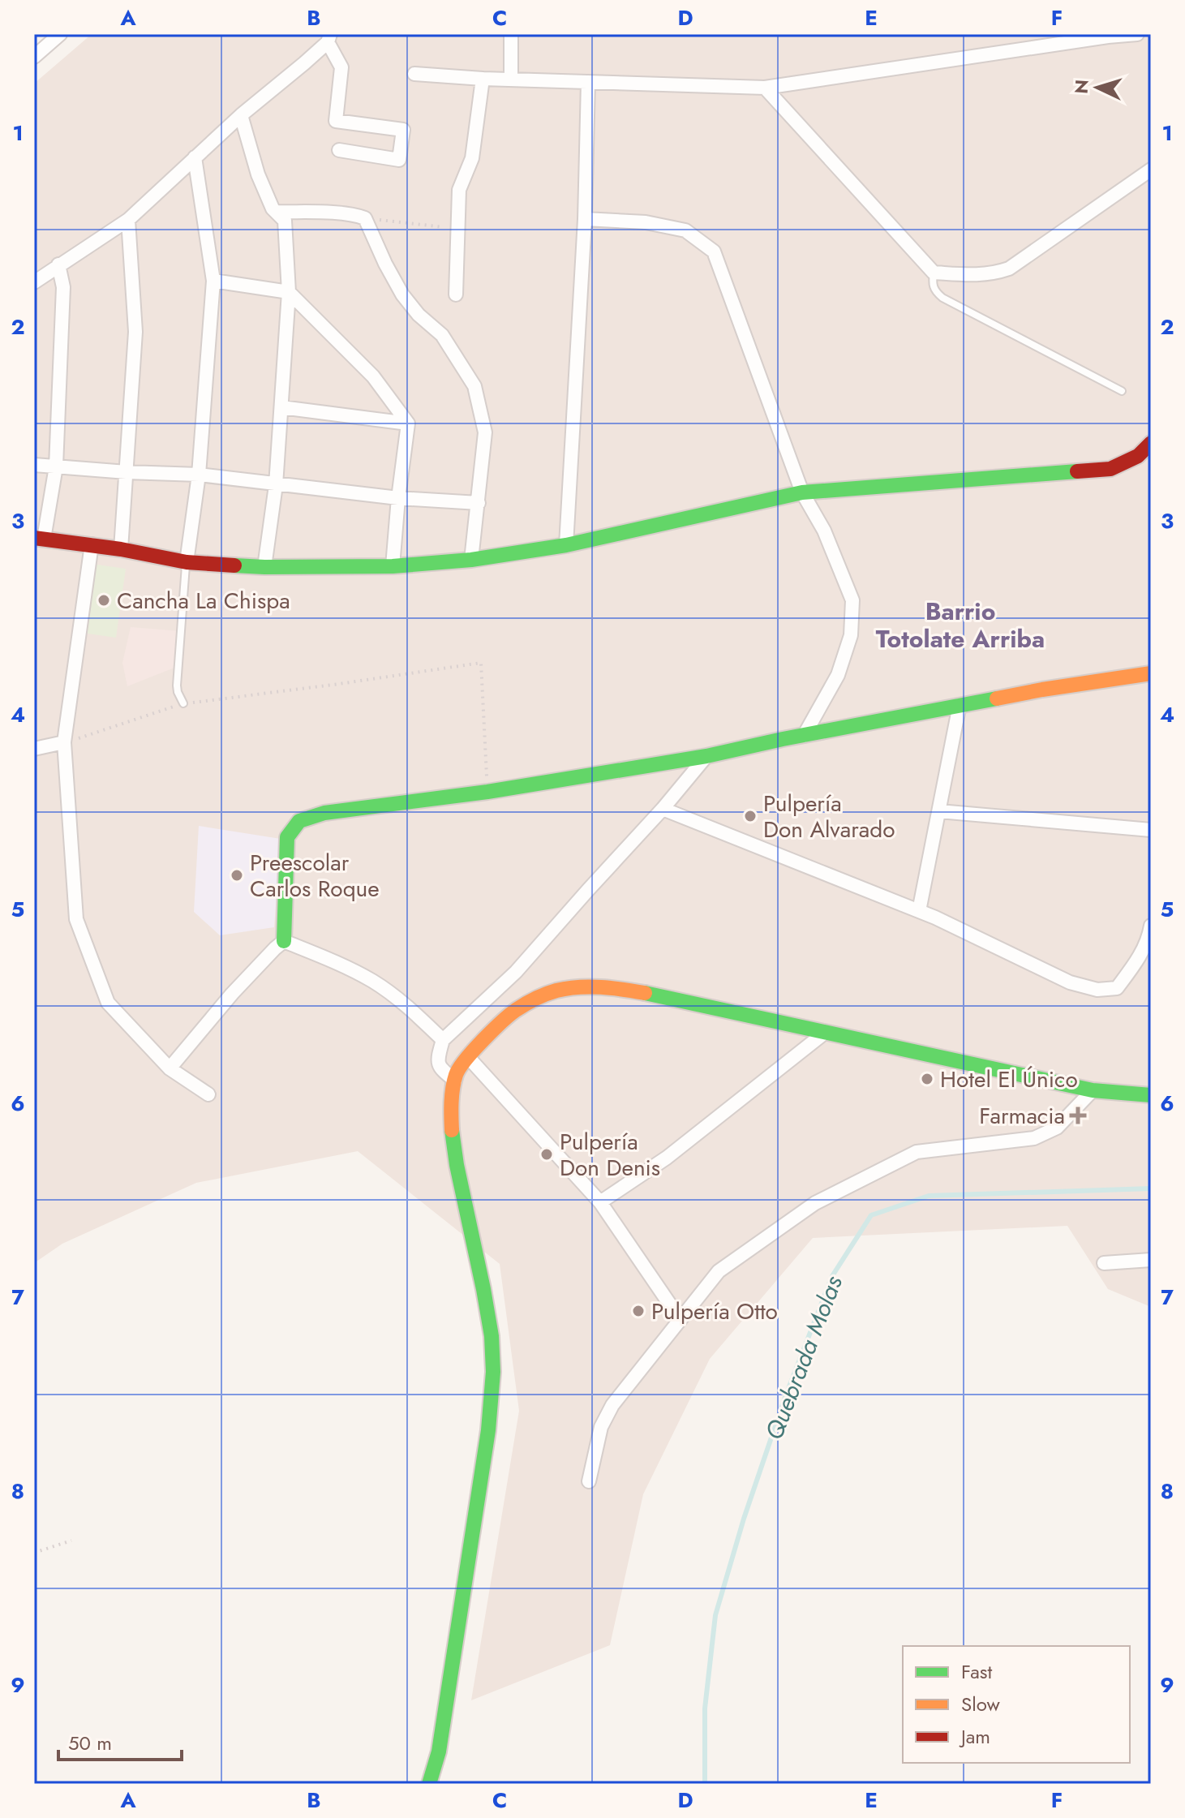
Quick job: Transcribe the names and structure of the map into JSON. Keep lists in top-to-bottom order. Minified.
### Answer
{"districts":["Barrio Totolate Arriba"],"water":["Quebrada Molas"],"places":{"other":["Cancha La Chispa","Pulpería Don Alvarado","Preescolar Carlos Roque","Hotel El Único","Pulpería Don Denis","Pulpería Otto"],"health":["Farmacia"]},"legend":["Fast","Slow","Jam"],"scale_bar":"50 m","north":"left","grid":{"columns":["A","B","C","D","E","F"],"rows":["1","2","3","4","5","6","7","8","9"]}}
